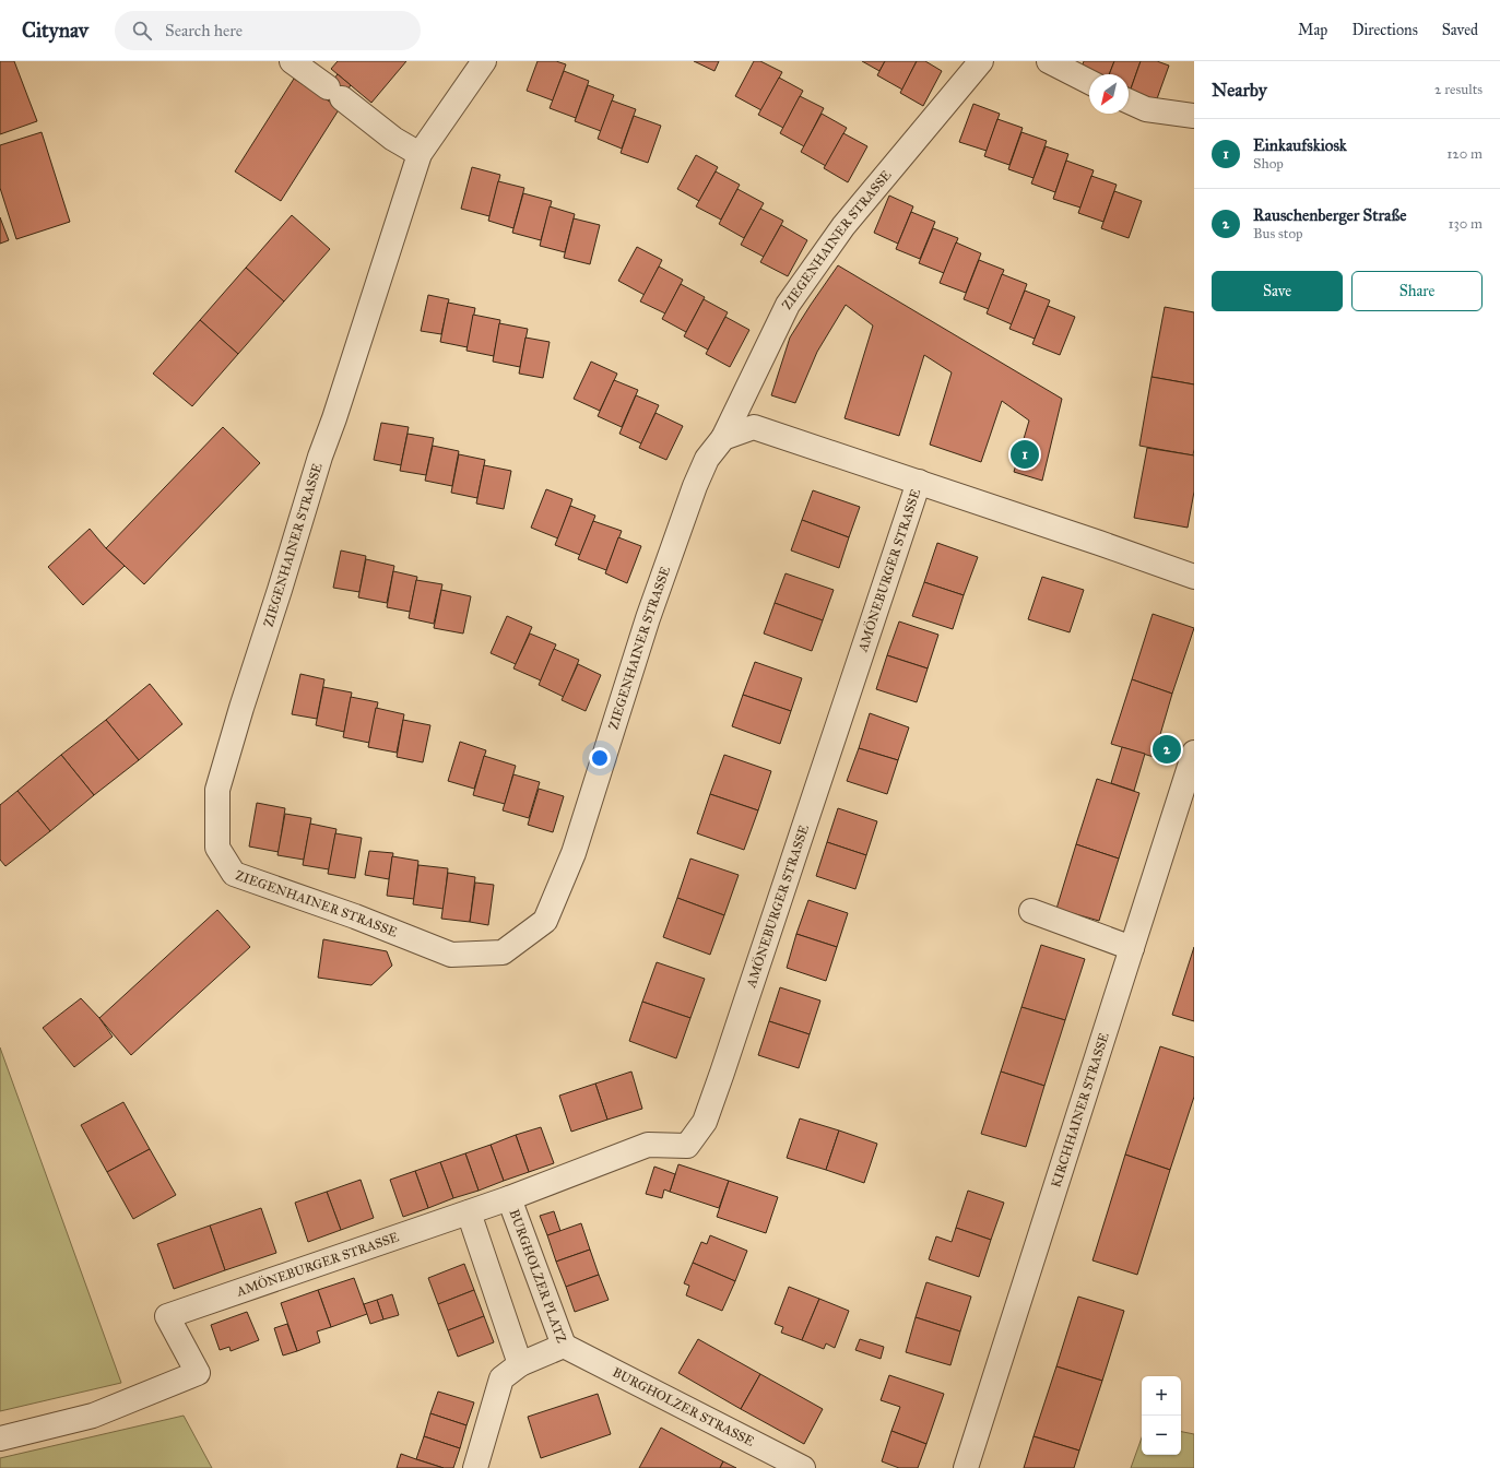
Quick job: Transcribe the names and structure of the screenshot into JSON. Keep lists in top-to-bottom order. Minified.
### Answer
{"streets":{"street":["ZIEGENHAINER STRASSE","AMÖNEBURGER STRASSE","KIRCHHAINER STRASSE","BURGHOLZER PLATZ","BURGHOLZER STRASSE"]},"crossings":[["AMÖNEBURGER STRASSE","BURGHOLZER PLATZ"],["BURGHOLZER PLATZ","BURGHOLZER STRASSE"]],"north":"bottom left","page":{"header":"Citynav","search":"Search here","nav":["Map","Directions","Saved"],"heading":["Nearby","2 results"],"list":[{"mark":"1","name":"Einkaufskiosk","note":"Shop","value":"120 m"},{"mark":"2","name":"Rauschenberger Straße","note":"Bus stop","value":"130 m"}],"buttons":["Save","Share"],"pins":["1","2"],"map_buttons":["+","−"]}}
